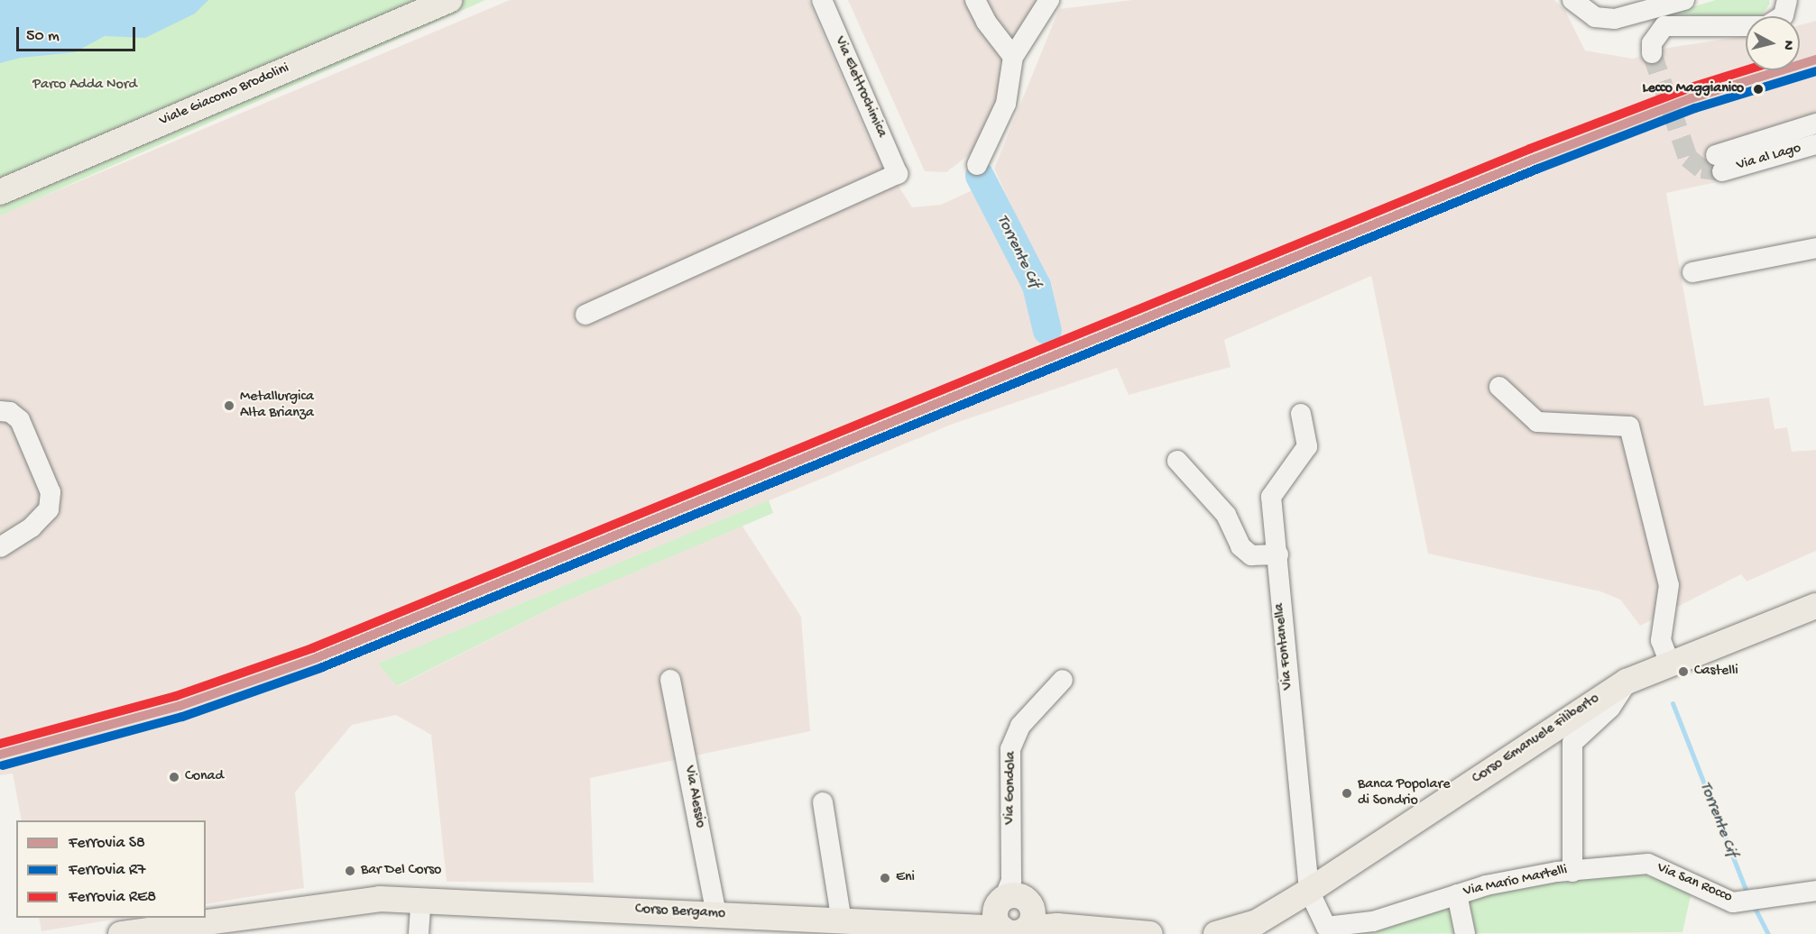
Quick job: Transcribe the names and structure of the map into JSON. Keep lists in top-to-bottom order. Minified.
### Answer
{"streets":{"main road":["Viale Giacomo Brodolini","Corso Emanuele Filiberto","Corso Bergamo"],"street":["Via Elettrochimica","Via al Lago","Via Fontanella","Via Gondola","Via Alessio","Via Mario Martelli","Via San Rocco"]},"crossings":[["Via Fontanella","Corso Emanuele Filiberto"],["Via Fontanella","Via Mario Martelli"],["Corso Emanuele Filiberto","Via Mario Martelli"],["Via Gondola","Corso Bergamo"],["Via Alessio","Corso Bergamo"],["Via Mario Martelli","Via San Rocco"]],"water":["Torrente Cif"],"parks":["Parco Adda Nord"],"places":["Lecco Maggianico","Metallurgica Alta Brianza","Castelli","Conad","Banca Popolare di Sondrio","Bar Del Corso","Eni"],"lines":["rail line S8","rail line RE8","rail line R7"],"legend":["Ferrovia S8","Ferrovia R7","Ferrovia RE8"],"scale_bar":"50 m","north":"right"}
